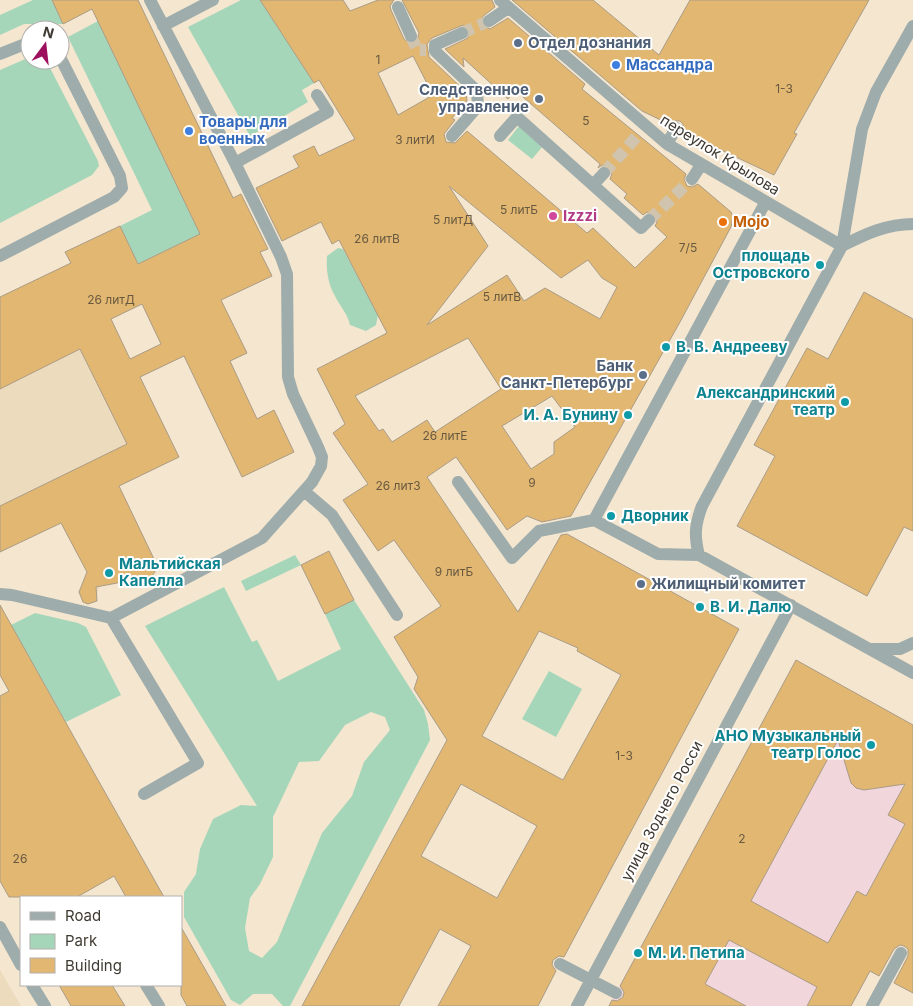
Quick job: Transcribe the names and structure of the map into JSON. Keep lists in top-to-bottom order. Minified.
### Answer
{"streets":{"street":["переулок Крылова","улица Зодчего Росси"]},"places":["Отдел дознания","Массандра","Следственное управление","Товары для военных","Izzzi","Mojo","площадь Островского","В. В. Андрееву","Банк Санкт-Петербург","Александринский театр","И. А. Бунину","Дворник","Мальтийская Капелла","Жилищный комитет","В. И. Далю","АНО Музыкальный театр Голос","М. И. Петипа"],"house_numbers":["1","1-3","5","3 литИ","5 литБ","5 литД","26 литВ","7/5","5 литВ","26 литД","26 литЕ","9","26 литЗ","9 литБ","1-3","2","26"],"legend":["Road","Park","Building"],"north":"top"}
